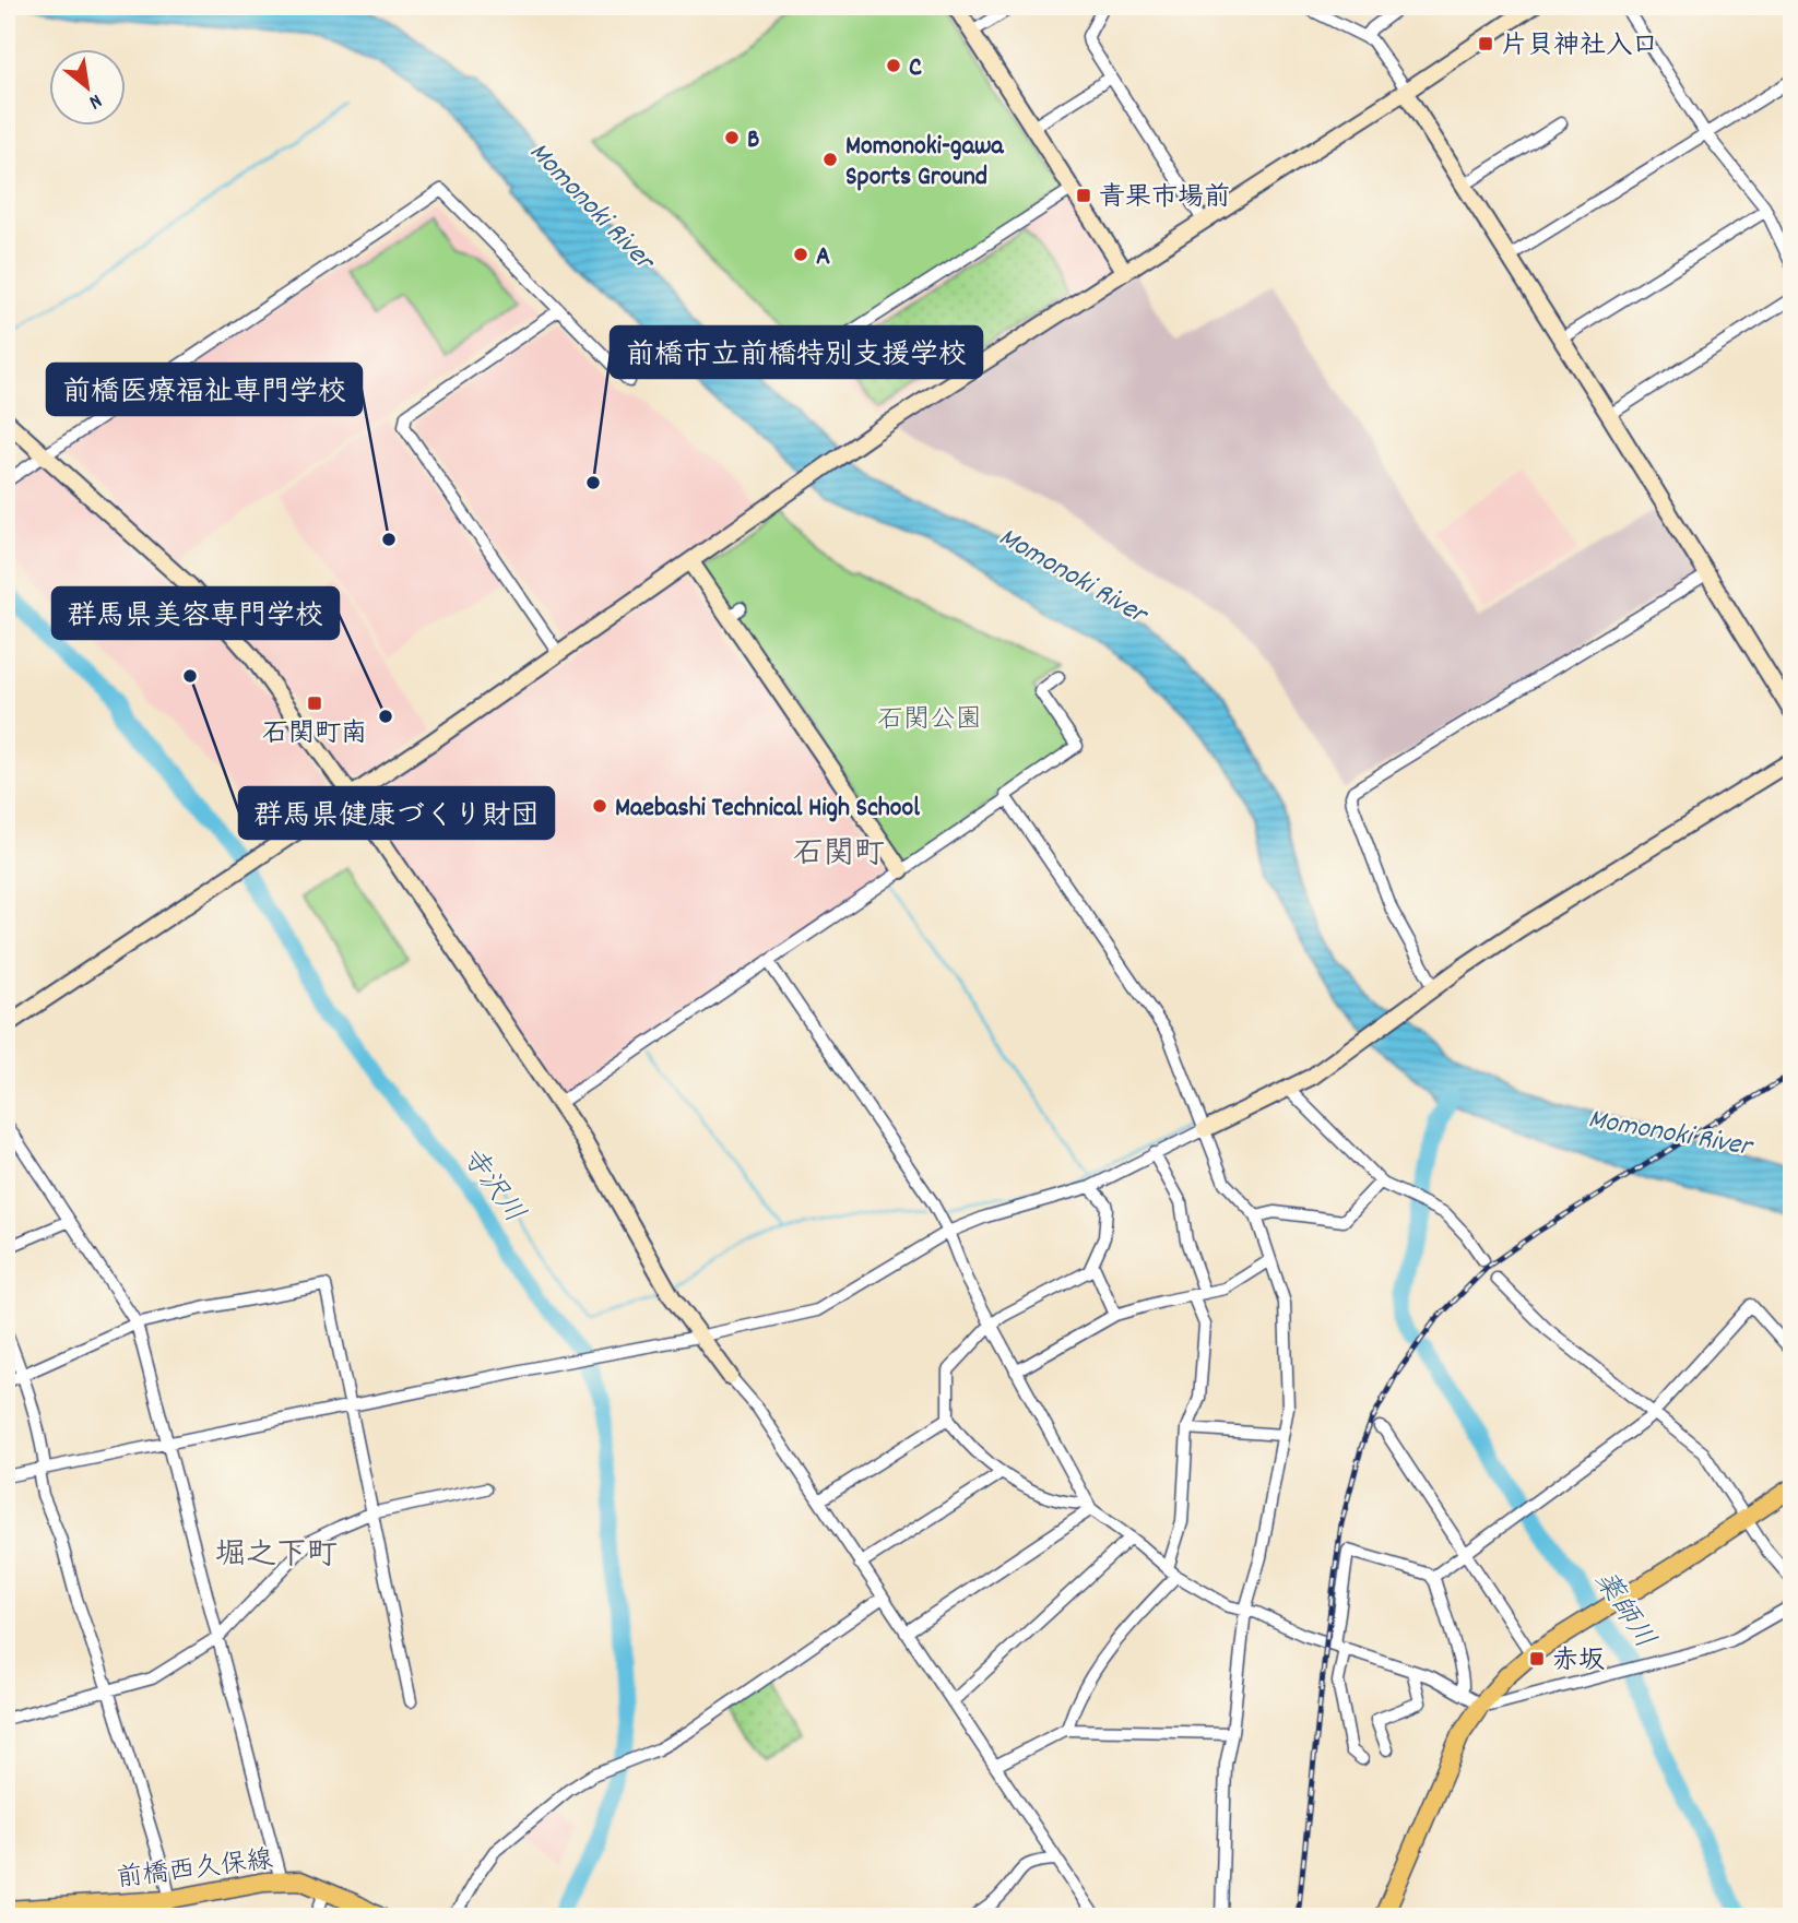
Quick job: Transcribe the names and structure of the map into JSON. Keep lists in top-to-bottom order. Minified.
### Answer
{"streets":{"main road":["前橋西久保線"]},"districts":["石関町","堀之下町"],"water":["Momonoki River","寺沢川","薬師川"],"parks":["石関公園"],"places":{"transit":["片貝神社入口","青果市場前","石関町南","赤坂"],"other":["C","B","Momonoki-gawa Sports Ground","A","前橋市立前橋特別支援学校","前橋医療福祉専門学校","群馬県健康づくり財団","群馬県美容専門学校","Maebashi Technical High School"]},"north":"bottom right"}
